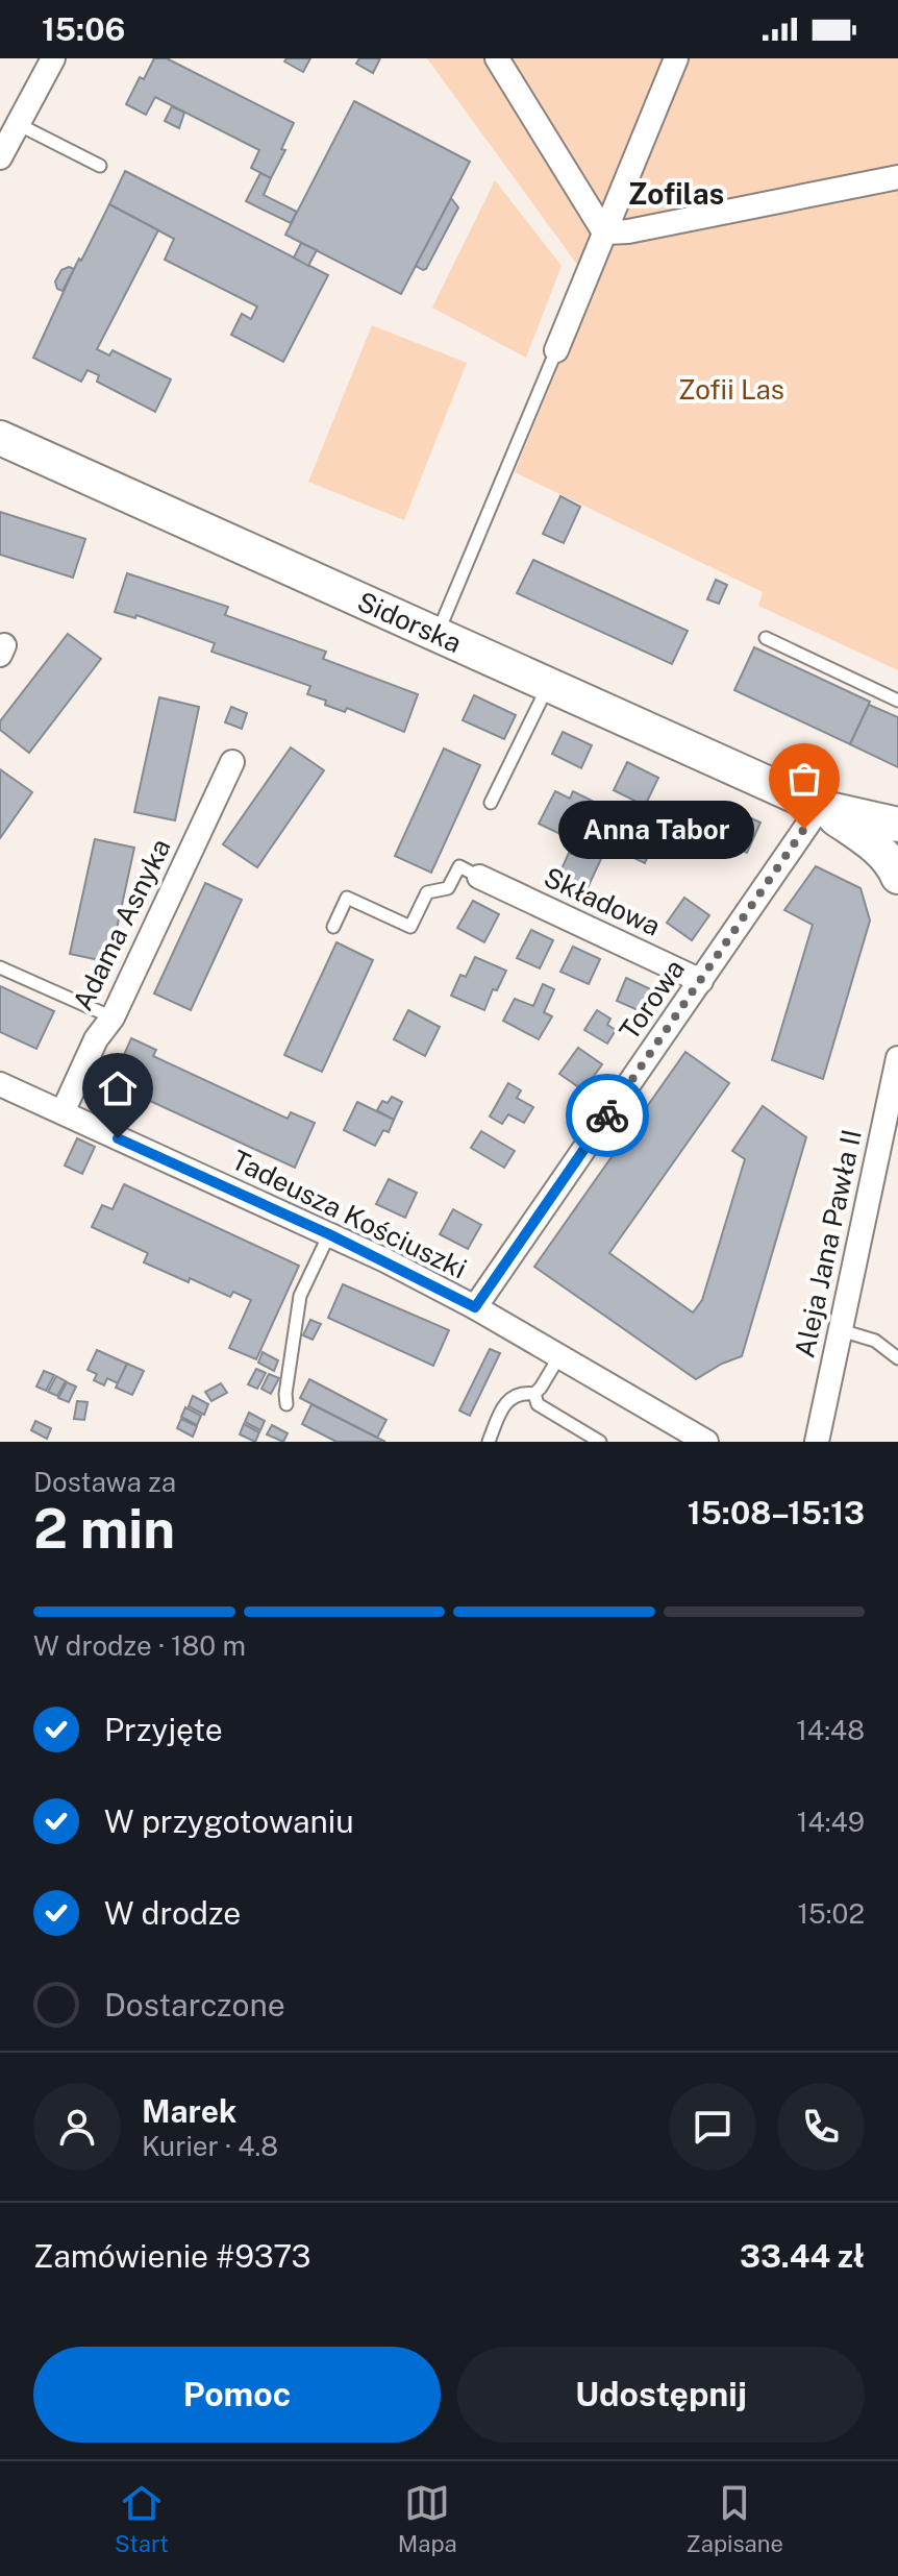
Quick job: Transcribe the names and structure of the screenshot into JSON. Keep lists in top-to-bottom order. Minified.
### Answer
{"streets":{"street":["Sidorska","Składowa","Adama Asnyka","Torowa","Tadeusza Kościuszki","Aleja Jana Pawła II"]},"crossings":[["Sidorska","Torowa"],["Składowa","Torowa"],["Adama Asnyka","Tadeusza Kościuszki"],["Torowa","Tadeusza Kościuszki"]],"districts":["Zofilas"],"parks":["Zofii Las"],"places":["Anna Tabor"],"page":{"status":"15:06","bubble":"Anna Tabor","heading":["2 min","Dostawa za","15:08–15:13"],"panel":["Marek","Kurier · 4.8","Zamówienie #9373","33.44 zł"],"bar":"W drodze · 180 m","list":[["Przyjęte","14:48"],["W przygotowaniu","14:49"],["W drodze","15:02"],"Dostarczone"],"buttons":["Pomoc","Udostępnij"],"tabs":["Start","Mapa","Zapisane"]}}
